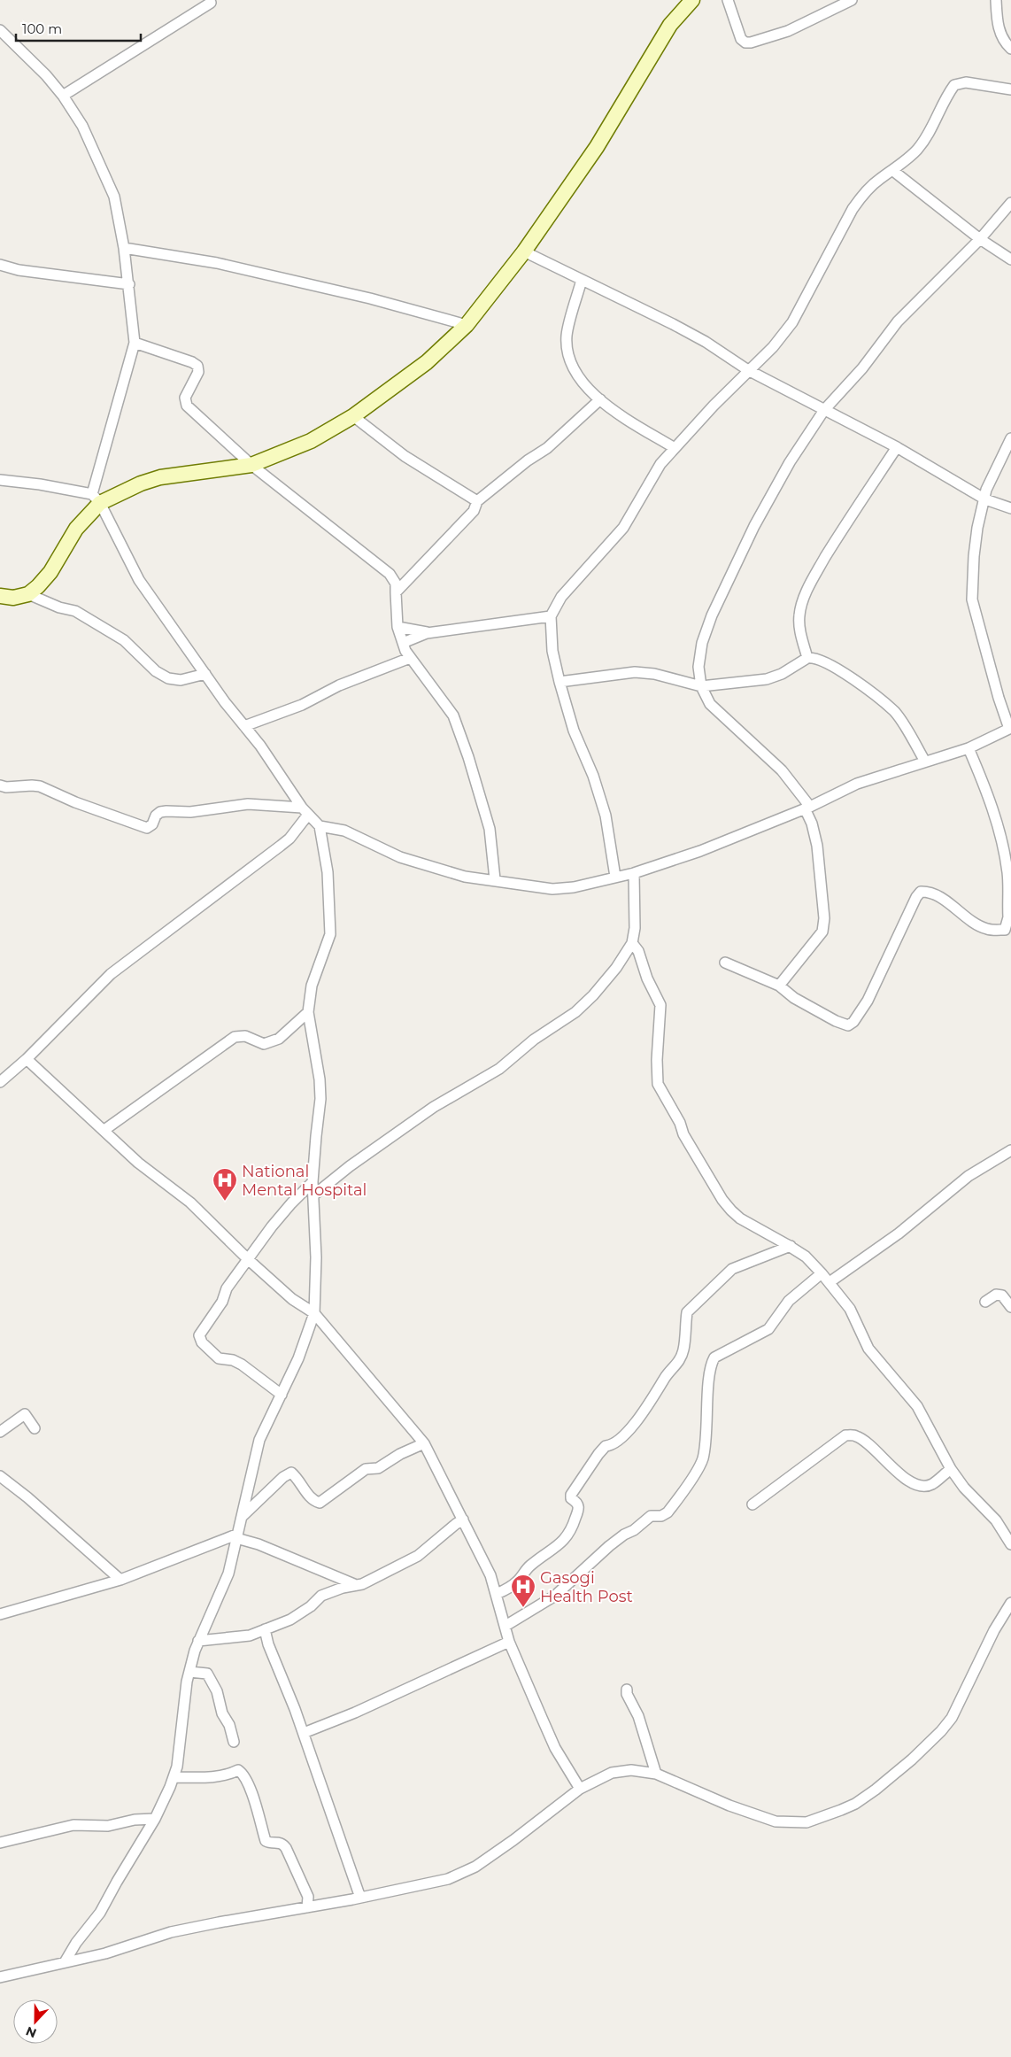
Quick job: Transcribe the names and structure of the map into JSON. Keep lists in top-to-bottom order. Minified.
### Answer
{"places":{"hospital":["National Mental Hospital","Gasogi Health Post"]},"scale_bar":"100 m","north":"bottom"}
